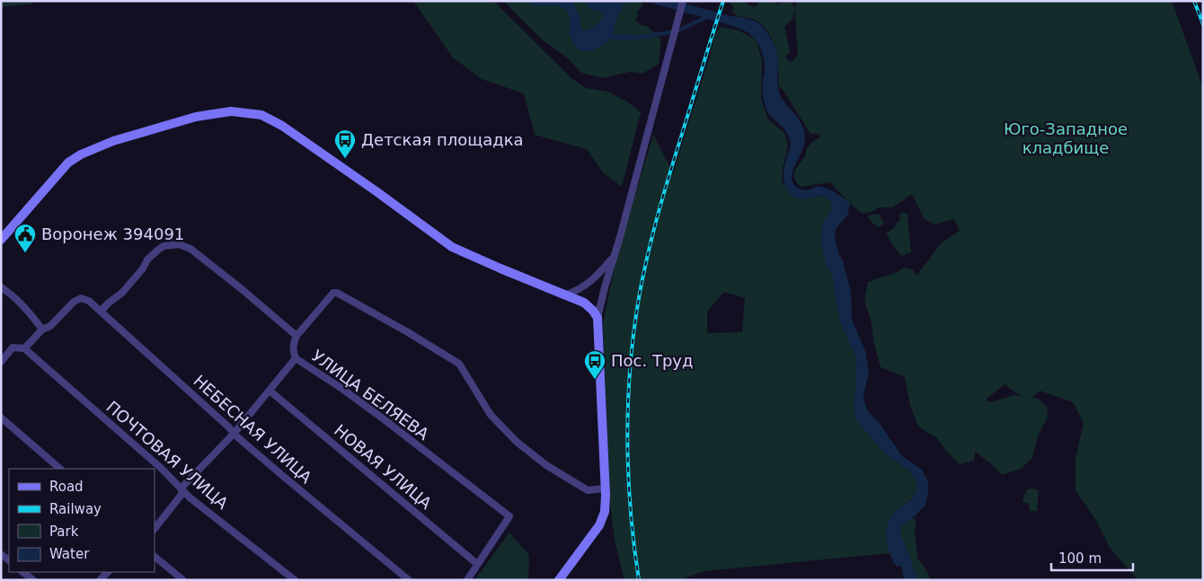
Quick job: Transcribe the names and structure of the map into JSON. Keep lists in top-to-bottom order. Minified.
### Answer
{"streets":{"street":["УЛИЦА БЕЛЯЕВА","НЕБЕСНАЯ УЛИЦА","ПОЧТОВАЯ УЛИЦА","НОВАЯ УЛИЦА"]},"crossings":[["УЛИЦА БЕЛЯЕВА","НОВАЯ УЛИЦА"]],"parks":["Юго-Западное кладбище"],"places":{"bus stop":["Детская площадка","Пос. Труд"],"public building":["Воронеж 394091"]},"legend":["Road","Railway","Park","Water"],"scale_bar":"100 m"}
